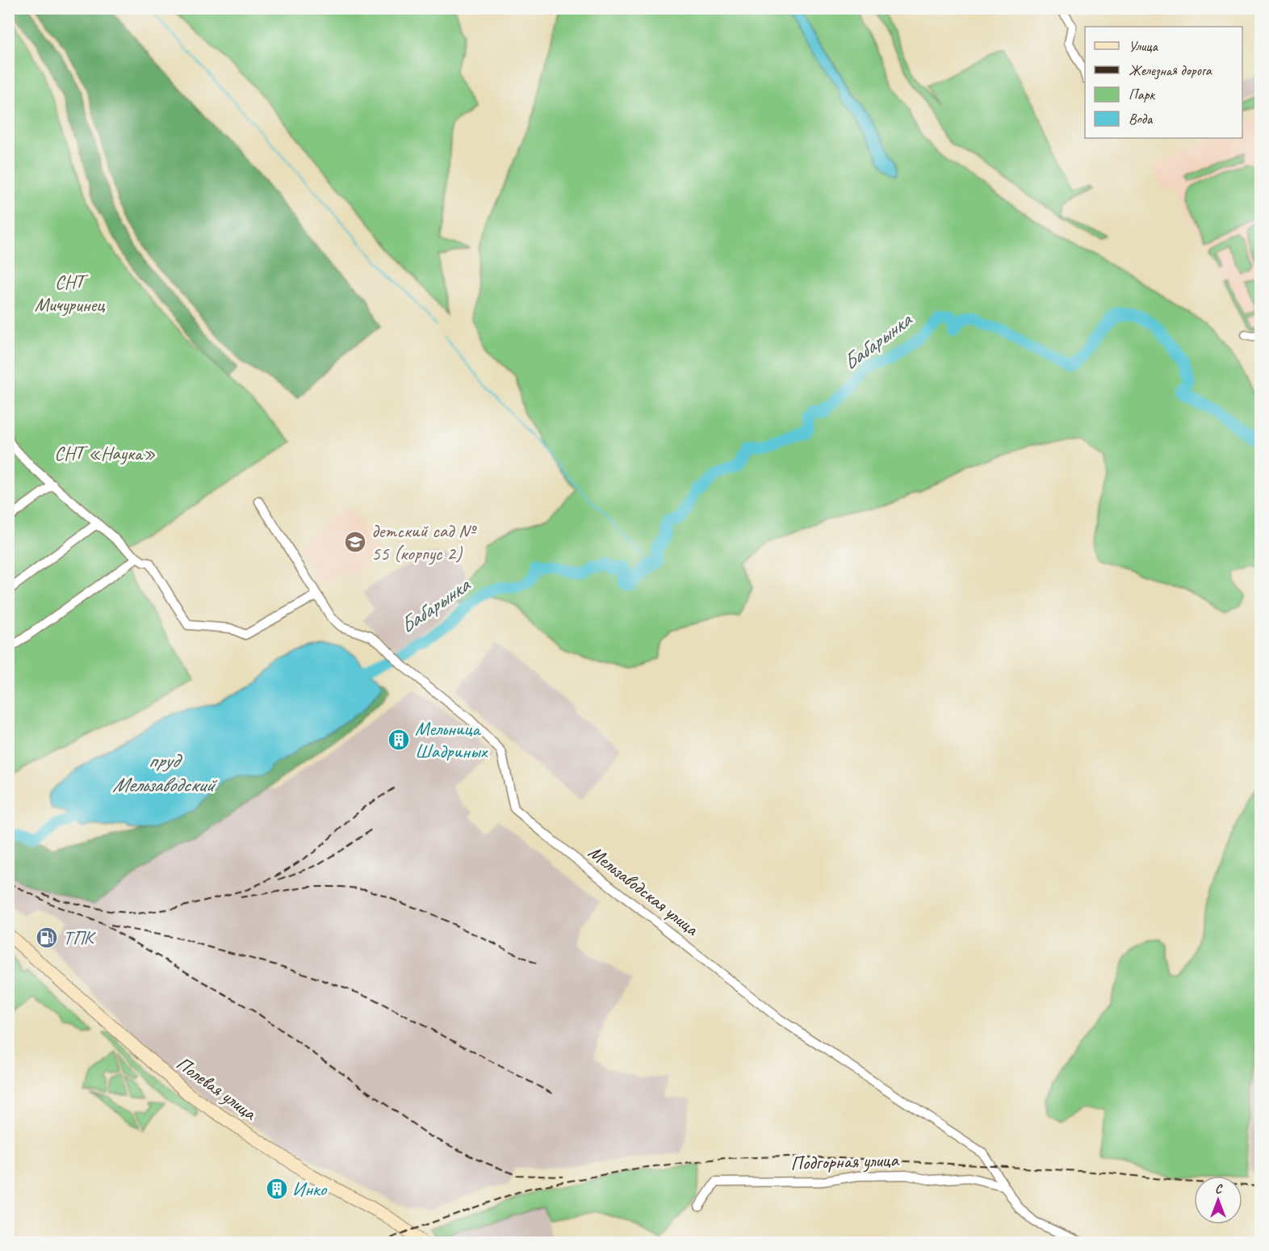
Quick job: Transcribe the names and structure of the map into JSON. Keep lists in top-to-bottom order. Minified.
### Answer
{"streets":{"street":["Мельзаводская улица","Полевая улица","Подгорная улица"]},"crossings":[["Мельзаводская улица","Подгорная улица"]],"water":["Бабарынка","пруд Мельзаводский"],"parks":["СНТ Мичуринец","СНТ «Наука»"],"places":{"school or university":["детский сад № 55 (корпус 2)"],"building":["Мельница Шадриных","Инко"],"fuel station":["ТПК"]},"legend":["Улица","Железная дорога","Парк","Вода"],"north":"top"}
